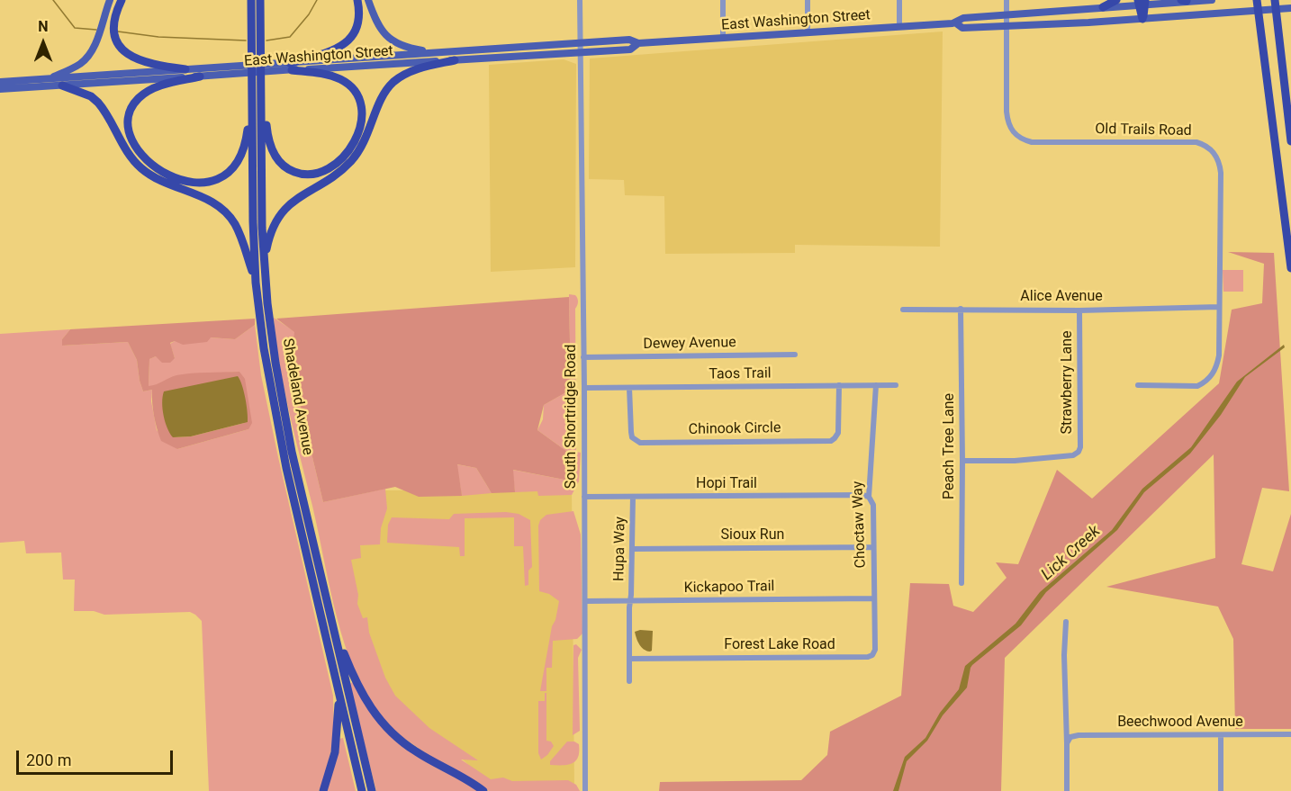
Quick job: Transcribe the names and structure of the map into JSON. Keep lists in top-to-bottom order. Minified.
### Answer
{"streets":{"highway":["Shadeland Avenue"],"main road":["East Washington Street"],"street":["Old Trails Road","Alice Avenue","Dewey Avenue","Taos Trail","Strawberry Lane","South Shortridge Road","Chinook Circle","Peach Tree Lane","Hopi Trail","Choctaw Way","Sioux Run","Hupa Way","Kickapoo Trail","Forest Lake Road","Beechwood Avenue"]},"crossings":[["East Washington Street","Old Trails Road"],["East Washington Street","South Shortridge Road"],["Old Trails Road","Alice Avenue"],["Alice Avenue","Strawberry Lane"],["Alice Avenue","Peach Tree Lane"],["Dewey Avenue","South Shortridge Road"],["Taos Trail","South Shortridge Road"],["Taos Trail","Chinook Circle"],["Taos Trail","Choctaw Way"],["Strawberry Lane","Peach Tree Lane"],["South Shortridge Road","Hopi Trail"],["South Shortridge Road","Kickapoo Trail"],["Hopi Trail","Choctaw Way"],["Hopi Trail","Hupa Way"],["Choctaw Way","Sioux Run"],["Choctaw Way","Kickapoo Trail"],["Choctaw Way","Forest Lake Road"],["Sioux Run","Hupa Way"],["Hupa Way","Kickapoo Trail"],["Kickapoo Trail","Forest Lake Road"]],"water":["Lick Creek"],"scale_bar":"200 m","north":"top"}
